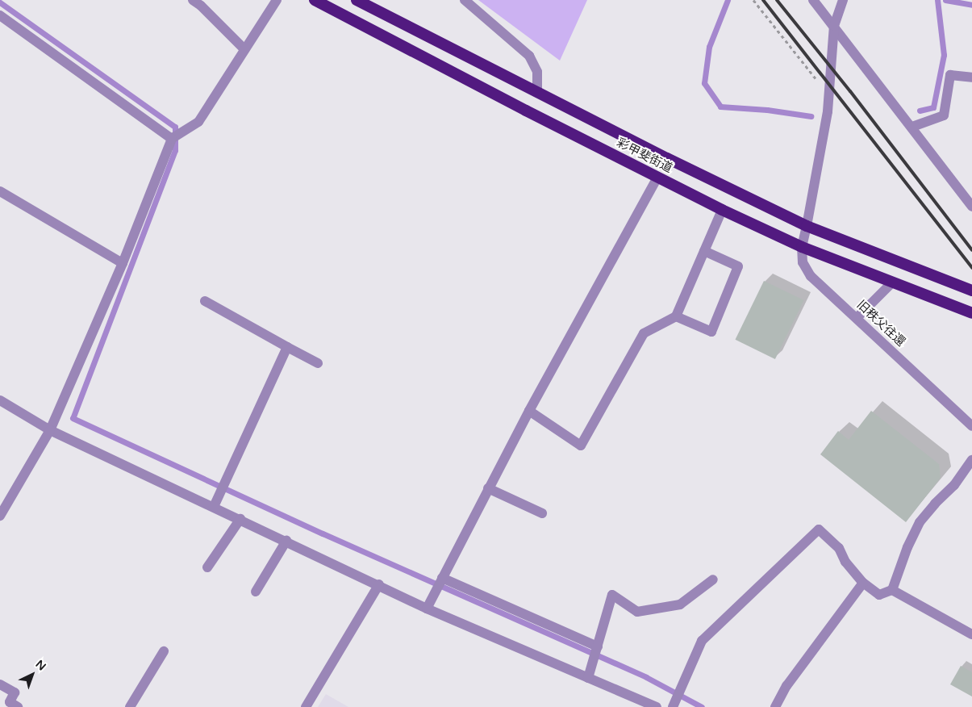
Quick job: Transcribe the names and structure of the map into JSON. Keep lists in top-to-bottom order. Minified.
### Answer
{"streets":{"highway":["彩甲斐街道"],"street":["旧秩父往還"]},"crossings":[["彩甲斐街道","旧秩父往還"]],"north":"top right"}
